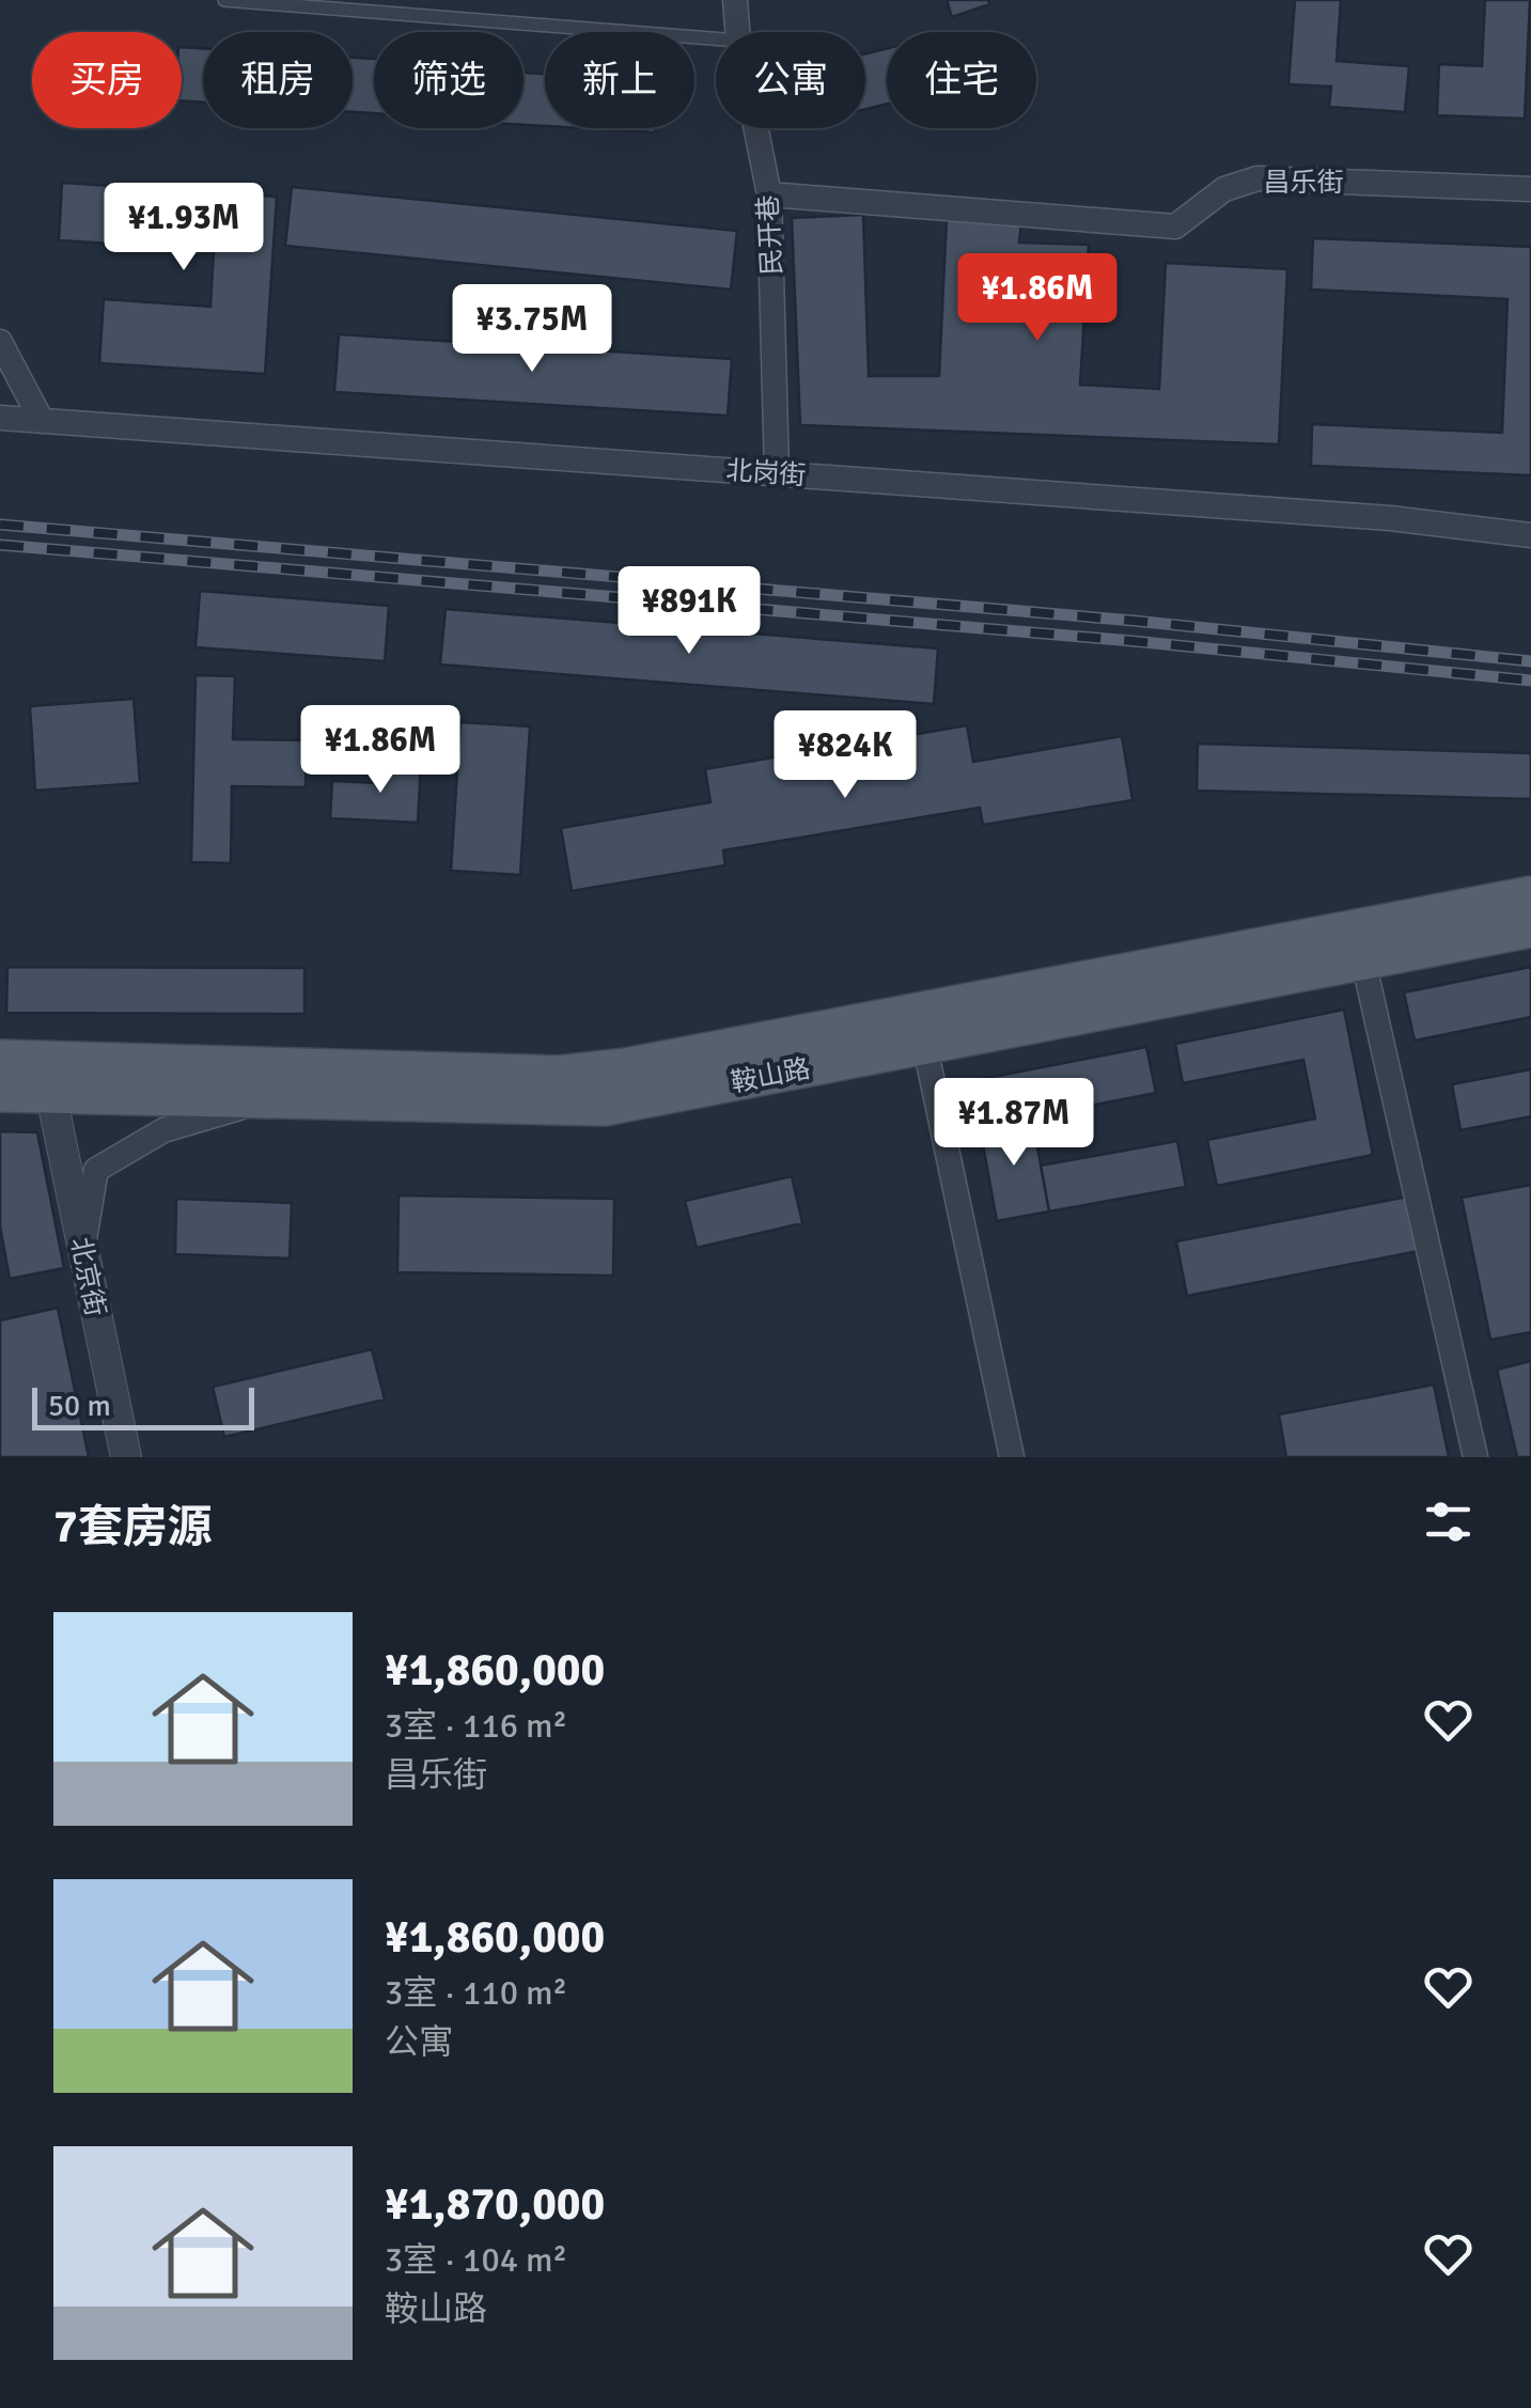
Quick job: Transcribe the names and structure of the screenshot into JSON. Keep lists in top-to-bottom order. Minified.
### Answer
{"streets":{"main road":["鞍山路"],"street":["昌乐街","民开巷","北岗街","北京街"]},"crossings":[["昌乐街","民开巷"],["民开巷","北岗街"],["鞍山路","北京街"]],"scale_bar":"50 m","page":{"chip":["买房","租房","筛选","新上","公寓","住宅"],"price":["¥1.93M","¥1.86M","¥3.75M","¥891K","¥1.86M","¥824K","¥1.87M"],"scale":"50 m","heading":"7套房源","list":[{"name":"¥1,860,000","note":"3室 · 116 m² · 昌乐街"},{"name":"¥1,860,000","note":"3室 · 110 m² · 公寓"},{"name":"¥1,870,000","note":"3室 · 104 m² · 鞍山路"}]}}
